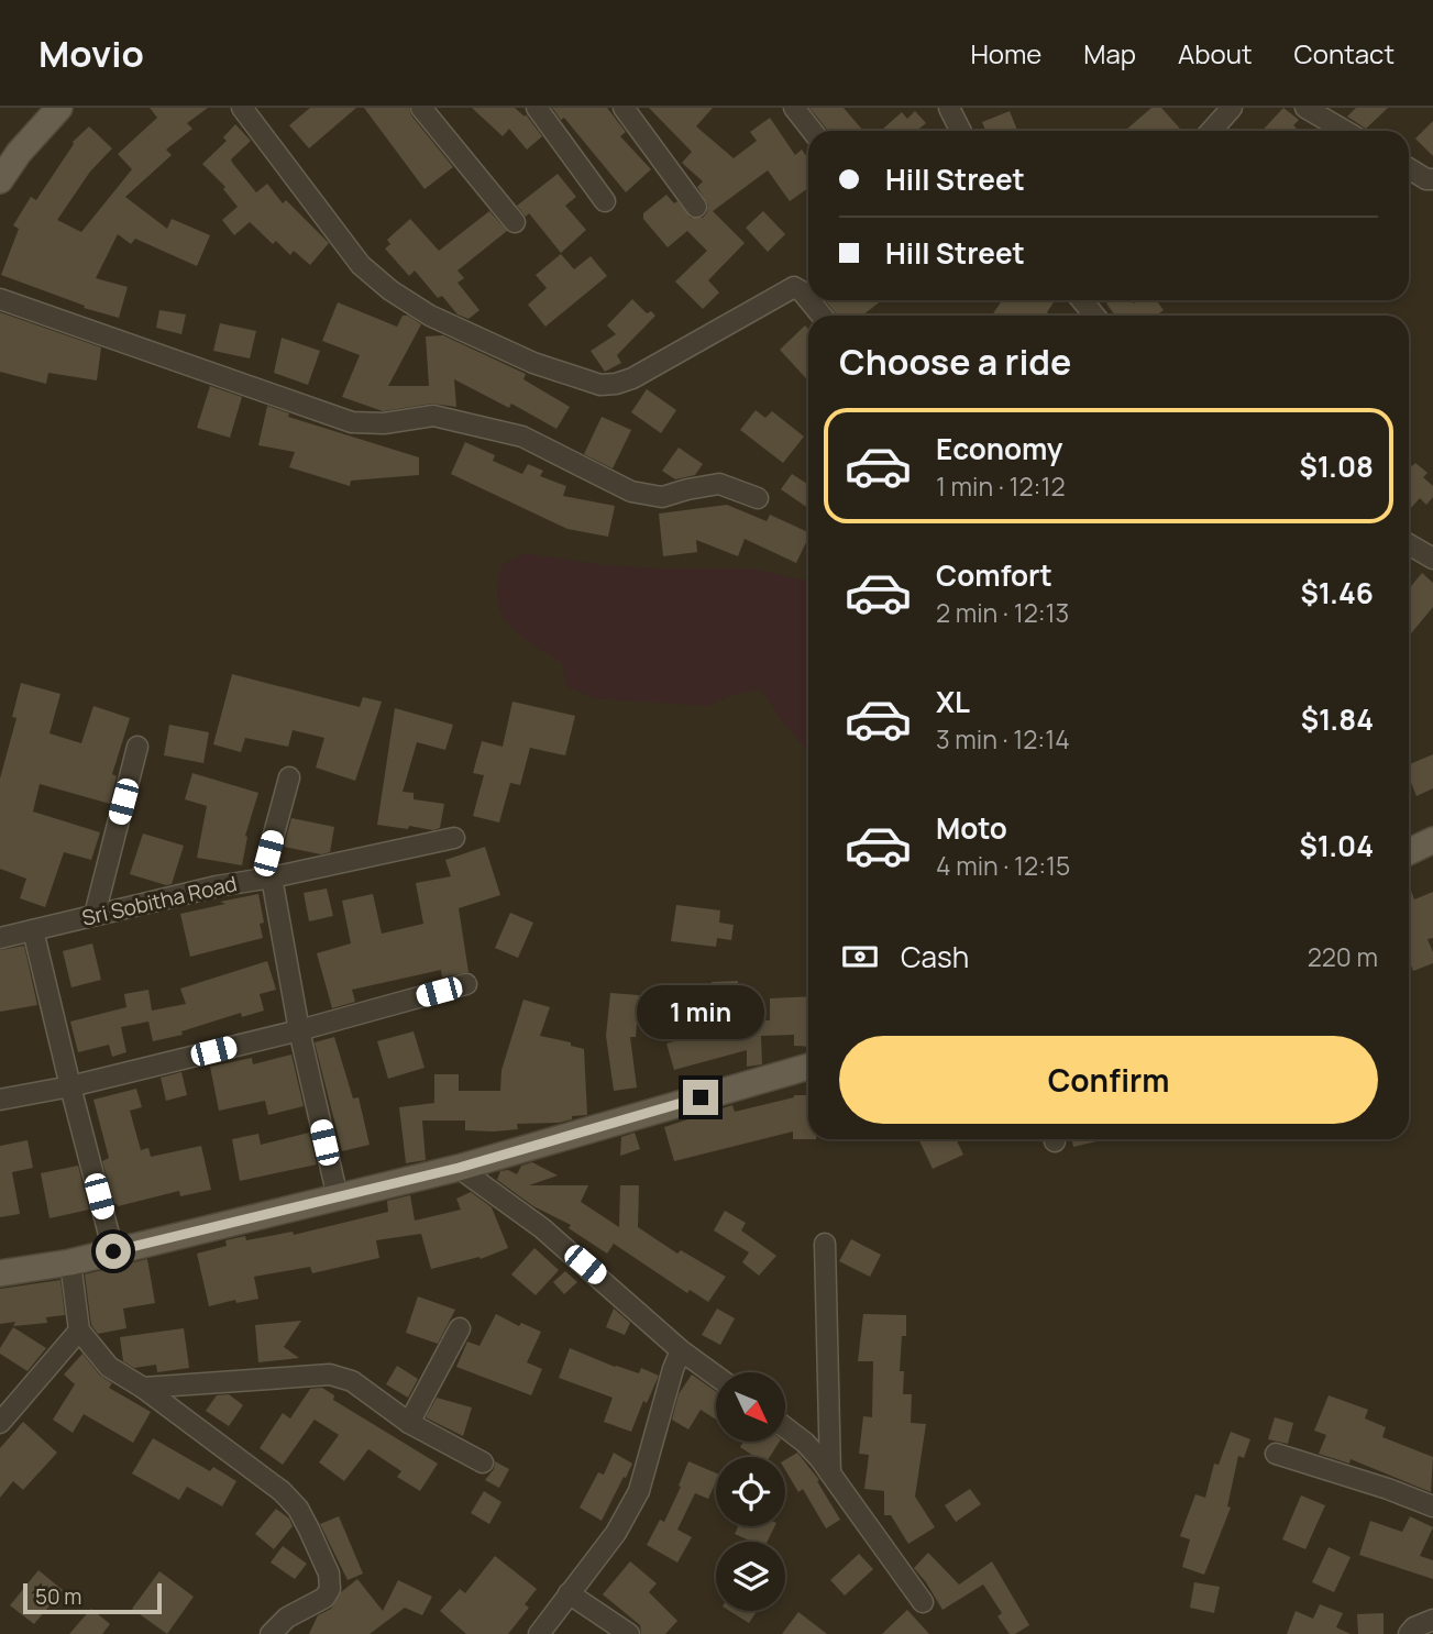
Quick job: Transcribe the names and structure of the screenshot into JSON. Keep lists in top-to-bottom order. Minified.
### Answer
{"streets":{"street":["Sri Sobitha Road"]},"scale_bar":"50 m","north":"bottom right","page":{"header":"Movio","nav":["Home","Map","About","Contact"],"banner":["Hill Street","Hill Street"],"heading":"Choose a ride","list":[{"name":"Economy","note":"1 min · 12:12","value":"$1.08"},{"name":"Comfort","note":"2 min · 12:13","value":"$1.46"},{"name":"XL","note":"3 min · 12:14","value":"$1.84"},{"name":"Moto","note":"4 min · 12:15","value":"$1.04"}],"pay":["Cash","220 m"],"bubble":"1 min","buttons":"Confirm","scale":"50 m"}}
